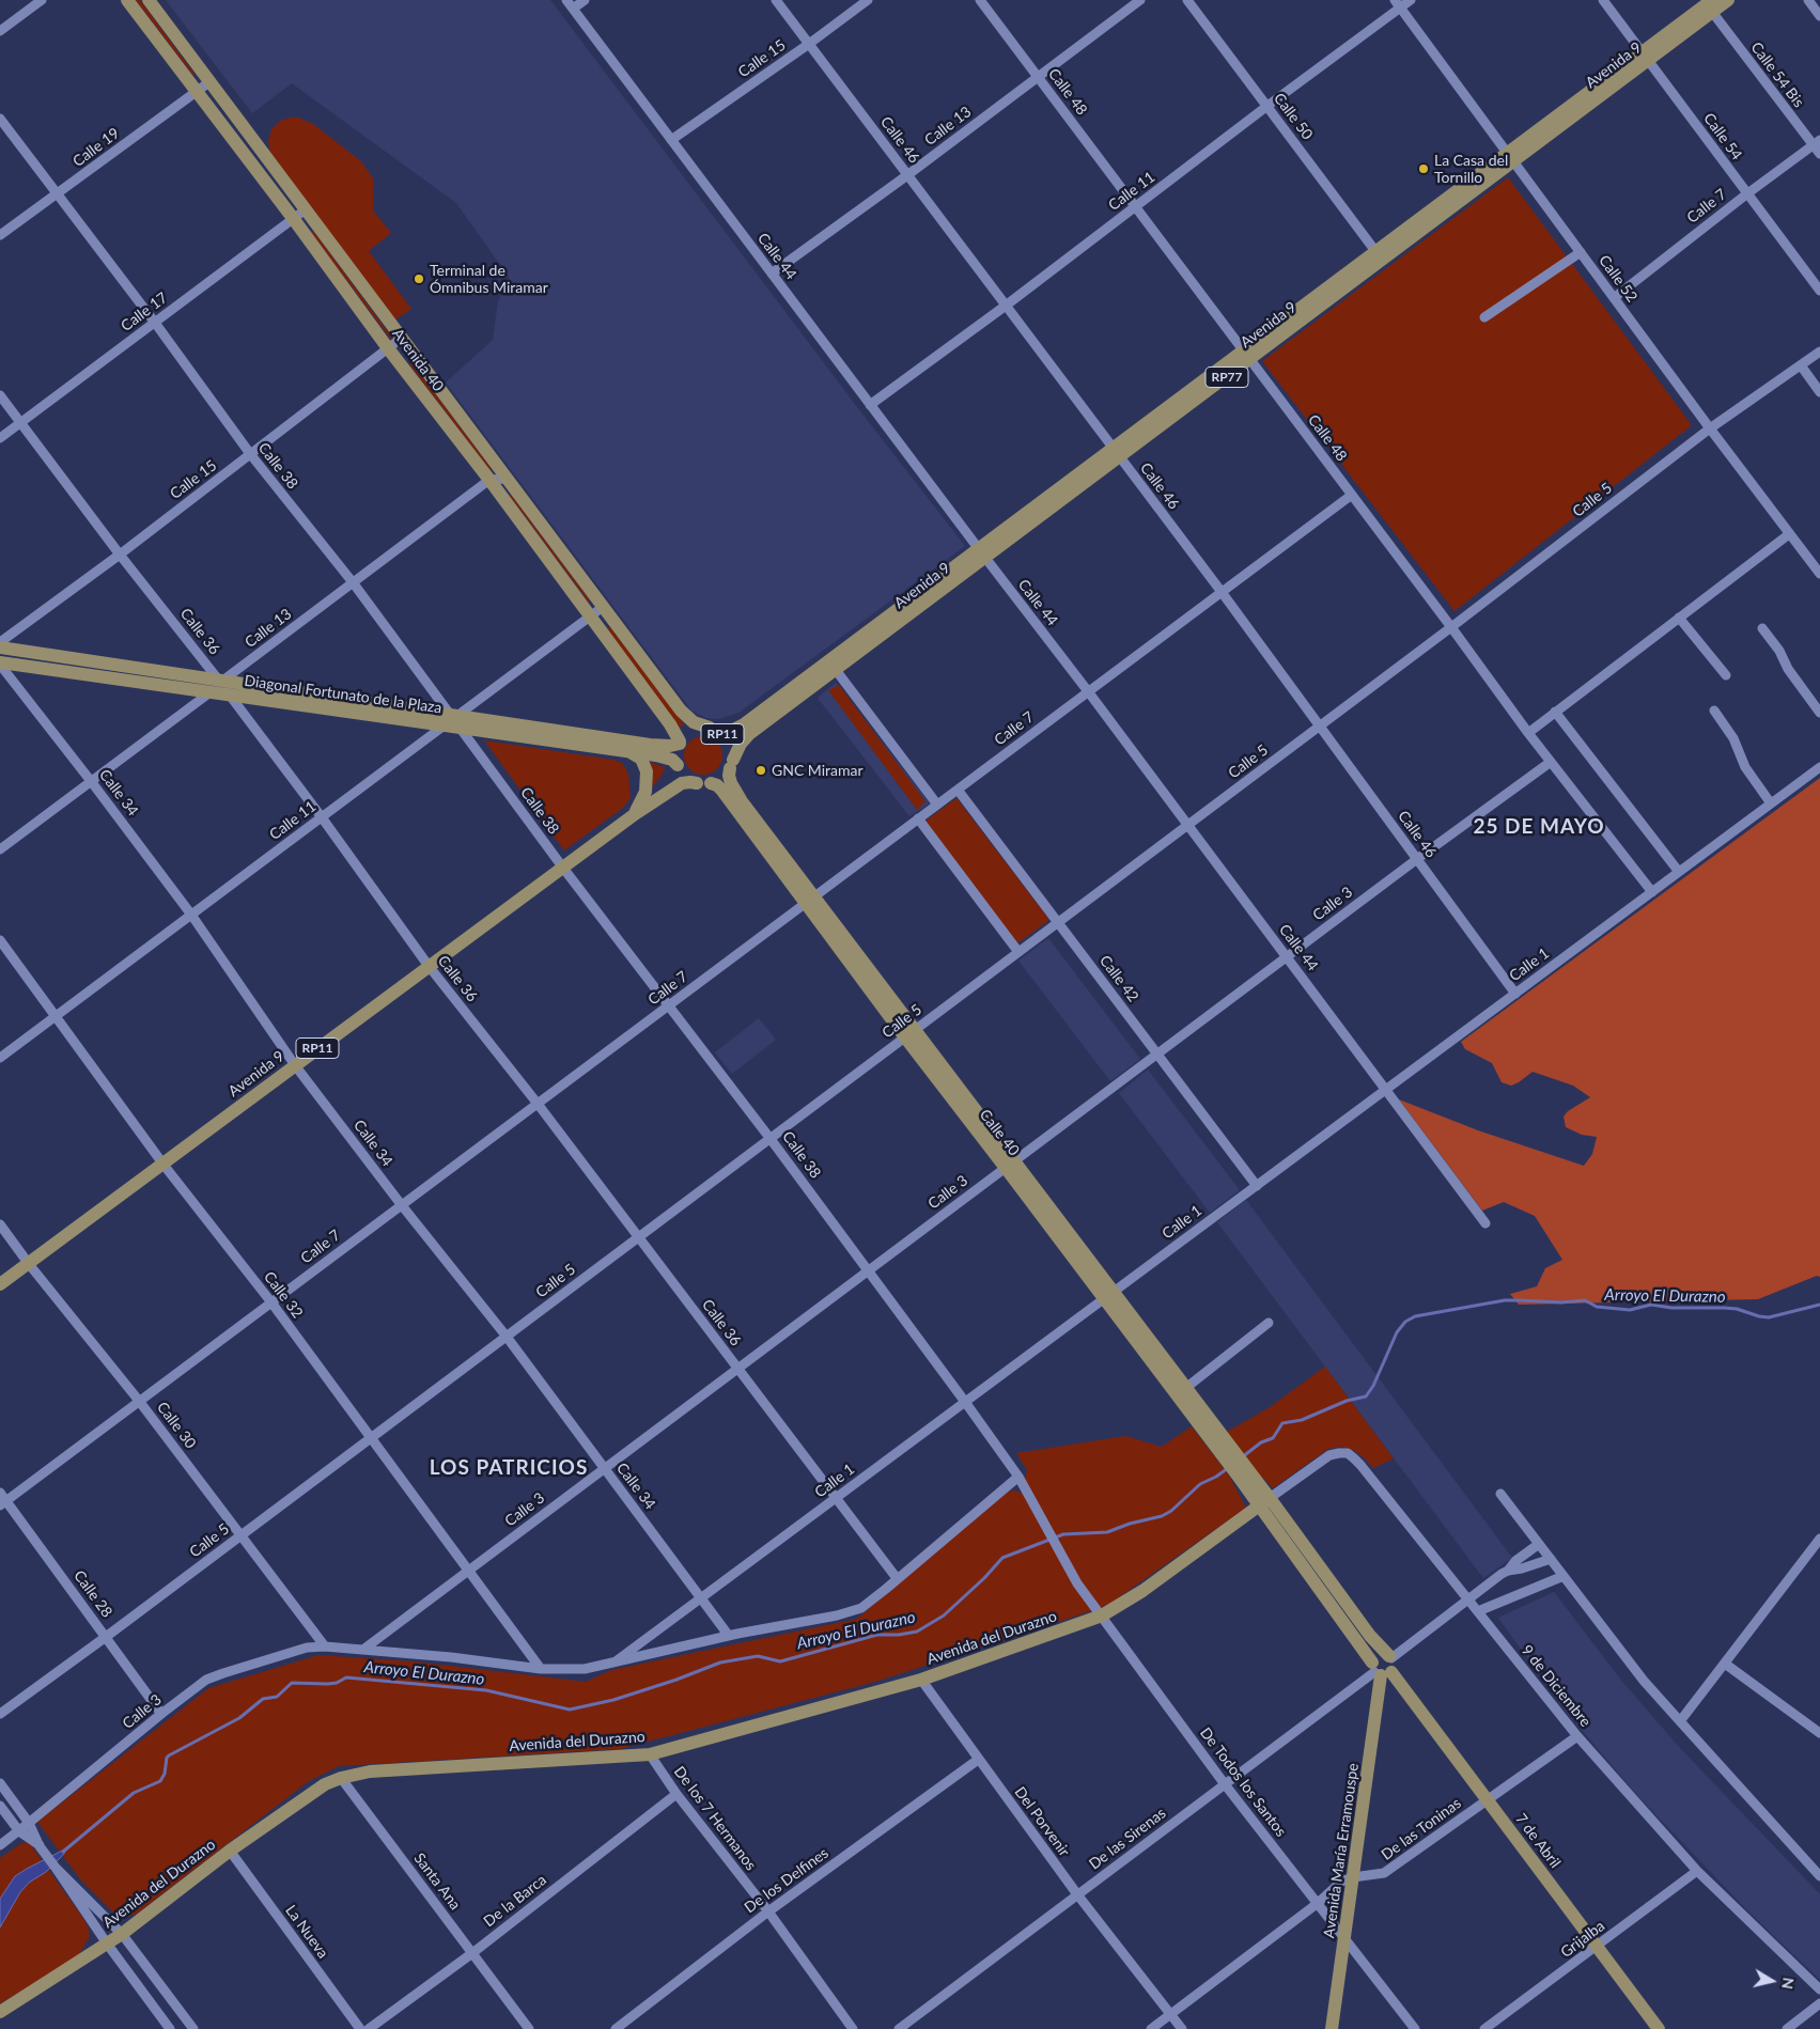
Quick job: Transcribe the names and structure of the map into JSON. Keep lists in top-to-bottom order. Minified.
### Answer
{"streets":{"main road":["Avenida 9","Avenida 40","RP77","Diagonal Fortunato de la Plaza","RP11","Calle 40","Avenida del Durazno","7 de Abril","Avenida María Erramouspe"],"street":["Calle 15","Calle 54 Bis","Calle 48","Calle 50","Calle 13","Calle 54","Calle 46","Calle 19","Calle 11","Calle 7","Calle 44","Calle 52","Calle 17","Calle 38","Calle 5","Calle 36","Calle 34","Calle 3","Calle 1","Calle 42","Calle 32","Calle 30","Calle 28","9 de Diciembre","De Todos los Santos","De los 7 Hermanos","Del Porvenir","De las Toninas","De las Sirenas","De los Delfines","Santa Ana","De la Barca","La Nueva","Grijalba"]},"crossings":[["Calle 15","Calle 46"],["Calle 15","Calle 44"],["Calle 15","Avenida 40"],["Calle 15","Calle 38"],["Calle 15","Calle 36"],["Avenida 9","Calle 54 Bis"],["Avenida 9","Calle 48"],["Avenida 9","Calle 50"],["Avenida 9","Calle 54"],["Avenida 9","Calle 46"],["Avenida 9","Calle 44"],["Avenida 9","Calle 52"],["Avenida 9","Avenida 40"],["Avenida 9","Calle 38"],["Avenida 9","Calle 36"],["Avenida 9","Diagonal Fortunato de la Plaza"],["Avenida 9","RP11"],["Avenida 9","Calle 34"],["Avenida 9","Calle 40"],["Avenida 9","Calle 32"],["Avenida 9","Calle 30"],["Calle 54 Bis","Calle 7"],["Calle 48","Calle 13"],["Calle 48","Calle 11"],["Calle 48","Calle 7"],["Calle 48","Calle 5"],["Calle 48","Calle 3"],["Calle 48","Calle 1"],["Calle 50","Calle 11"],["Calle 13","Calle 46"],["Calle 13","Calle 44"],["Calle 13","Avenida 40"],["Calle 13","Calle 38"],["Calle 13","Calle 36"],["Calle 13","Diagonal Fortunato de la Plaza"],["Calle 13","Calle 34"],["Calle 54","Calle 7"],["Calle 46","Calle 11"],["Calle 46","Calle 7"],["Calle 46","Calle 5"],["Calle 46","Calle 3"],["Calle 46","Calle 1"],["Calle 19","Avenida 40"],["Calle 19","Calle 38"],["Calle 11","Calle 44"],["Calle 11","Calle 52"],["Calle 11","Avenida 40"],["Calle 11","Calle 38"],["Calle 11","Calle 36"],["Calle 11","Diagonal Fortunato de la Plaza"],["Calle 11","Calle 34"],["Calle 11","Calle 32"],["Calle 7","Calle 44"],["Calle 7","Calle 52"],["Calle 7","Calle 38"],["Calle 7","Calle 36"],["Calle 7","Calle 34"],["Calle 7","Calle 42"],["Calle 7","Calle 40"],["Calle 7","Calle 32"],["Calle 7","Calle 30"],["Calle 7","Calle 28"],["Calle 44","Calle 5"],["Calle 44","Calle 3"],["Calle 44","Calle 1"],["Calle 52","Calle 5"],["Calle 17","Avenida 40"],["Calle 17","Calle 38"],["Calle 17","Calle 36"],["Avenida 40","Diagonal Fortunato de la Plaza"],["Avenida 40","RP11"],["Avenida 40","Calle 40"],["Calle 38","Calle 5"],["Calle 38","Diagonal Fortunato de la Plaza"],["Calle 38","Calle 3"],["Calle 38","Calle 1"],["Calle 38","De Todos los Santos"],["Calle 5","Calle 36"],["Calle 5","Calle 34"],["Calle 5","Calle 42"],["Calle 5","Calle 40"],["Calle 5","Calle 32"],["Calle 5","Calle 30"],["Calle 5","Calle 28"],["Calle 36","Diagonal Fortunato de la Plaza"],["Calle 36","Calle 3"],["Calle 36","Calle 1"],["Diagonal Fortunato de la Plaza","RP11"],["Diagonal Fortunato de la Plaza","Calle 34"],["Diagonal Fortunato de la Plaza","Calle 40"],["RP11","Calle 40"],["Calle 34","Calle 3"],["Calle 34","Calle 1"],["Calle 3","Calle 1"],["Calle 3","Calle 42"],["Calle 3","Calle 40"],["Calle 3","Calle 32"],["Calle 3","Calle 30"],["Calle 3","Calle 28"],["Calle 1","Calle 42"],["Calle 1","Calle 40"],["Calle 1","Calle 32"],["Calle 40","7 de Abril"],["Avenida del Durazno","9 de Diciembre"],["Avenida del Durazno","De Todos los Santos"],["Avenida del Durazno","De los 7 Hermanos"],["Avenida del Durazno","Del Porvenir"],["Avenida del Durazno","7 de Abril"],["Avenida del Durazno","Santa Ana"],["Avenida del Durazno","La Nueva"],["9 de Diciembre","De las Toninas"],["9 de Diciembre","De las Sirenas"],["9 de Diciembre","7 de Abril"],["9 de Diciembre","Grijalba"],["De Todos los Santos","De las Toninas"],["De Todos los Santos","De las Sirenas"],["De Todos los Santos","Avenida María Erramouspe"],["De los 7 Hermanos","De los Delfines"],["De los 7 Hermanos","De la Barca"],["Del Porvenir","De las Toninas"],["Del Porvenir","De las Sirenas"],["Del Porvenir","De los Delfines"],["De las Toninas","7 de Abril"],["De las Toninas","Avenida María Erramouspe"],["De las Sirenas","7 de Abril"],["De las Sirenas","Avenida María Erramouspe"],["7 de Abril","Avenida María Erramouspe"],["7 de Abril","Grijalba"],["Santa Ana","De la Barca"]],"districts":["25 DE MAYO","LOS PATRICIOS"],"water":["Arroyo El Durazno"],"places":["La Casa del Tornillo","Terminal de Ómnibus Miramar","GNC Miramar"],"north":"right"}
